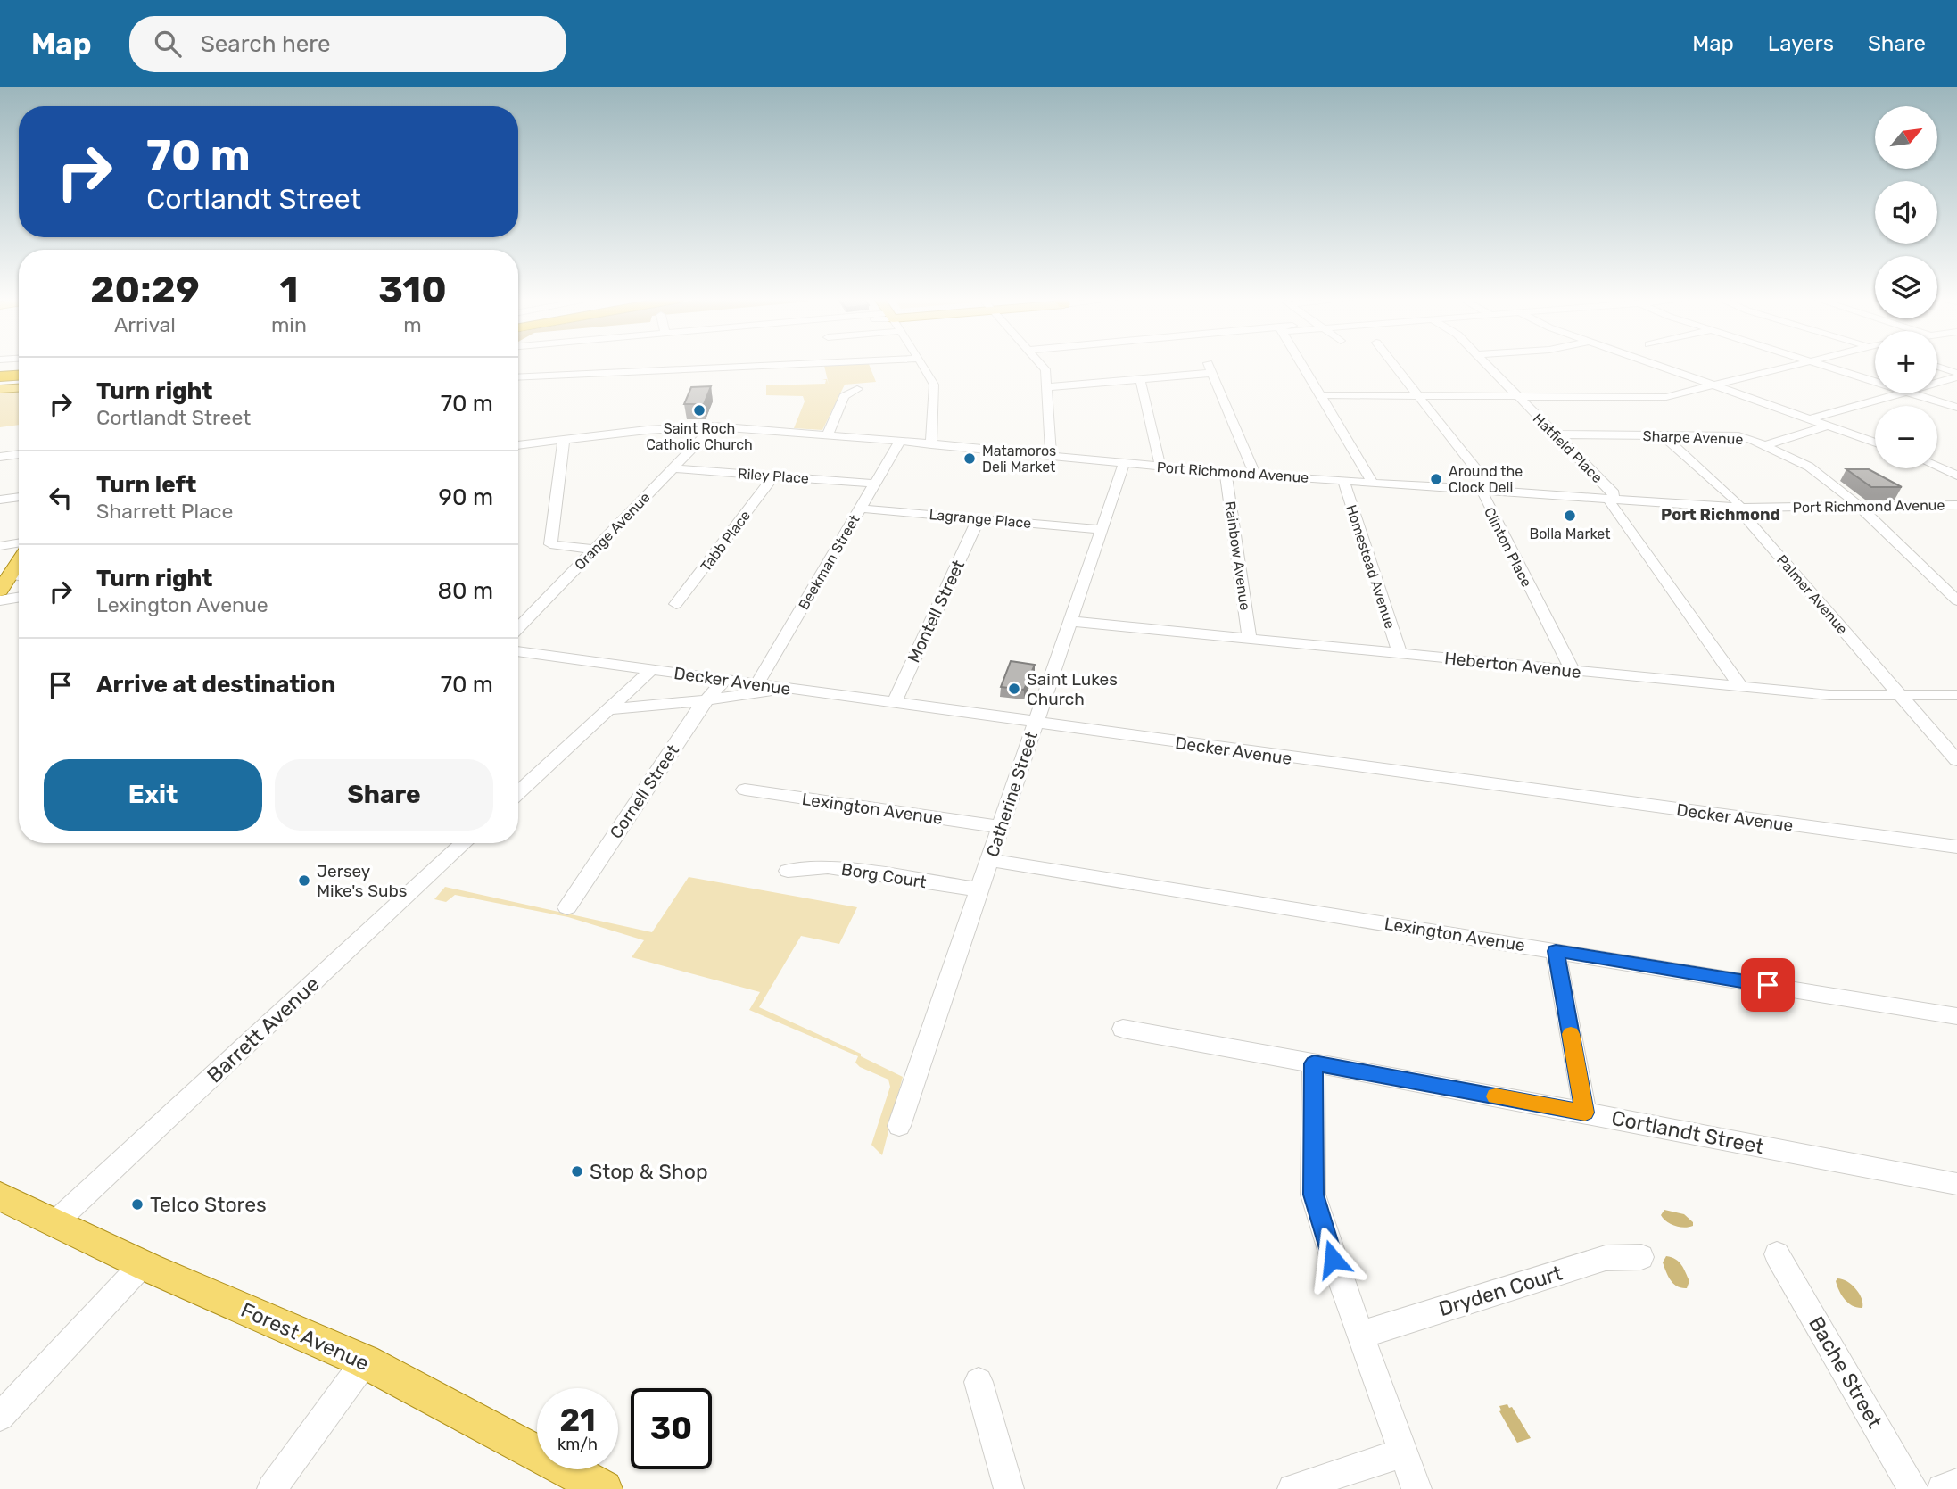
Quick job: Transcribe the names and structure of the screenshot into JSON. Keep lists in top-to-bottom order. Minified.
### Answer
{"streets":{"main road":["Forest Avenue"],"street":["Sharpe Avenue","Hatfield Place","Port Richmond Avenue","Riley Place","Lagrange Place","Orange Avenue","Tabb Place","Clinton Place","Rainbow Avenue","Beekman Street","Homestead Avenue","Palmer Avenue","Montell Street","Heberton Avenue","Decker Avenue","Cornell Street","Catherine Street","Lexington Avenue","Borg Court","Barrett Avenue","Cortlandt Street","Dryden Court","Bache Street"]},"crossings":[["Sharpe Avenue","Hatfield Place"],["Sharpe Avenue","Palmer Avenue"],["Hatfield Place","Port Richmond Avenue"],["Hatfield Place","Heberton Avenue"],["Port Richmond Avenue","Orange Avenue"],["Port Richmond Avenue","Clinton Place"],["Port Richmond Avenue","Rainbow Avenue"],["Port Richmond Avenue","Beekman Street"],["Port Richmond Avenue","Homestead Avenue"],["Port Richmond Avenue","Palmer Avenue"],["Port Richmond Avenue","Catherine Street"],["Riley Place","Orange Avenue"],["Riley Place","Tabb Place"],["Riley Place","Beekman Street"],["Lagrange Place","Beekman Street"],["Lagrange Place","Montell Street"],["Lagrange Place","Catherine Street"],["Clinton Place","Heberton Avenue"],["Rainbow Avenue","Heberton Avenue"],["Beekman Street","Decker Avenue"],["Homestead Avenue","Heberton Avenue"],["Palmer Avenue","Heberton Avenue"],["Montell Street","Decker Avenue"],["Heberton Avenue","Catherine Street"],["Decker Avenue","Cornell Street"],["Decker Avenue","Catherine Street"],["Catherine Street","Lexington Avenue"],["Catherine Street","Borg Court"],["Barrett Avenue","Forest Avenue"]],"districts":["Port Richmond"],"places":["Saint Roch Catholic Church","Matamoros Deli Market","Around the Clock Deli","Bolla Market","Saint Lukes Church","Jersey Mike's Subs","Stop & Shop","Telco Stores"],"north":"top right","page":{"header":"Map","search":"Search here","nav":["Map","Layers","Share"],"map_buttons":["+","−"],"turn":["70 m","Cortlandt Street"],"eta":["20:29","Arrival","1","min","310","m"],"list":[{"name":"Turn right","note":"Cortlandt Street","value":"70 m"},{"name":"Turn left","note":"Sharrett Place","value":"90 m"},{"name":"Turn right","note":"Lexington Avenue","value":"80 m"},{"name":"Arrive at destination","value":"70 m"}],"buttons":["Exit","Share"],"speed":"21 km/h","limit":"30"}}
